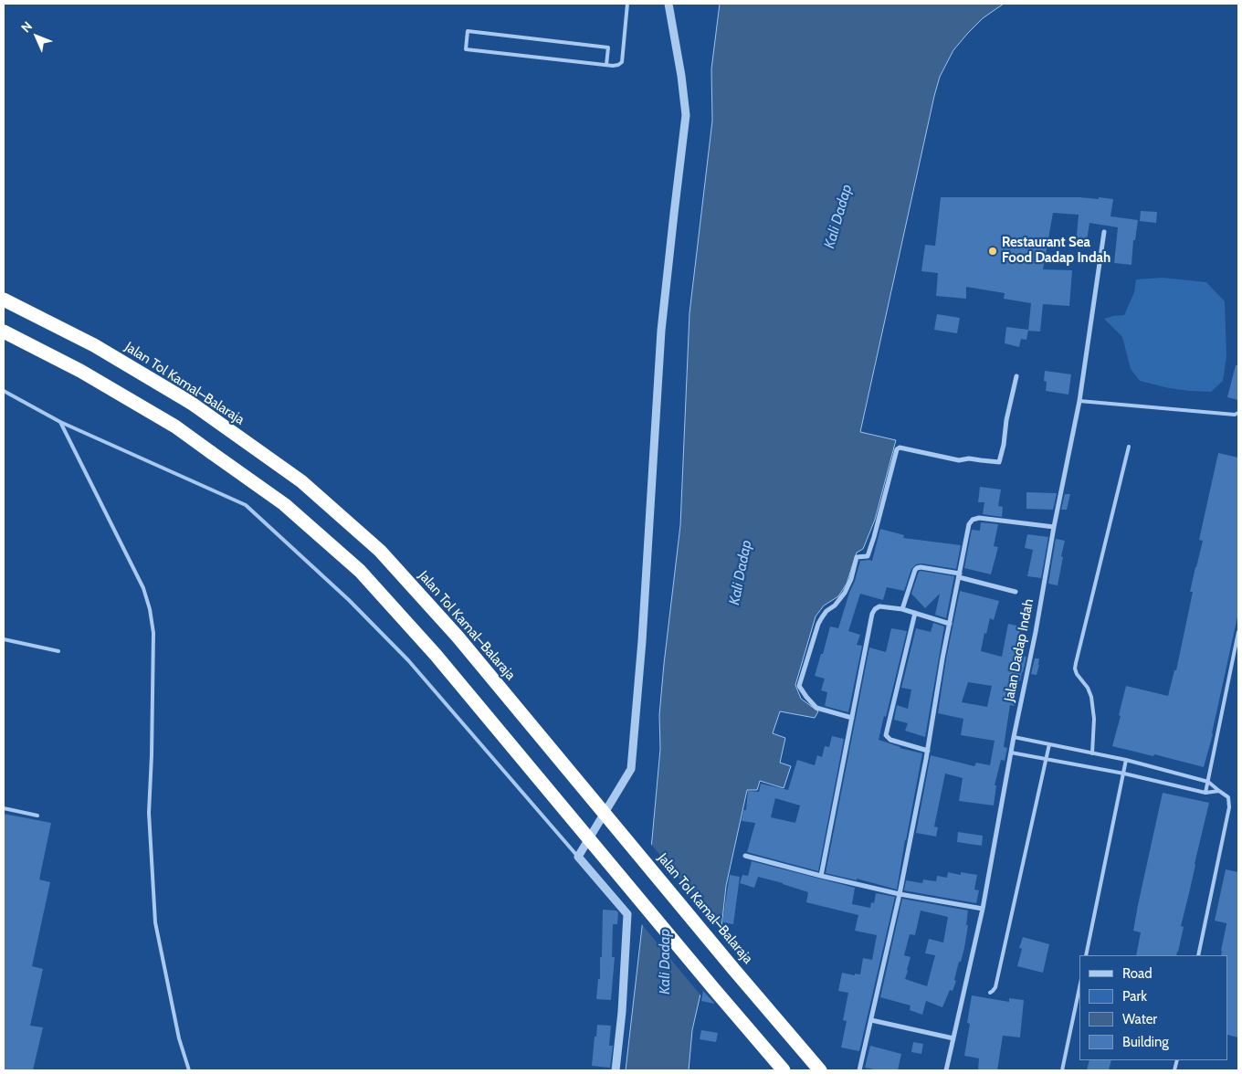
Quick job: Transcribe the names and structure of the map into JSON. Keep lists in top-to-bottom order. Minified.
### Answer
{"streets":{"highway":["Jalan Tol Kamal–Balaraja"],"street":["Jalan Dadap Indah"]},"water":["Kali Dadap"],"places":["Restaurant Sea Food Dadap Indah"],"legend":["Road","Park","Water","Building"],"north":"top left"}
